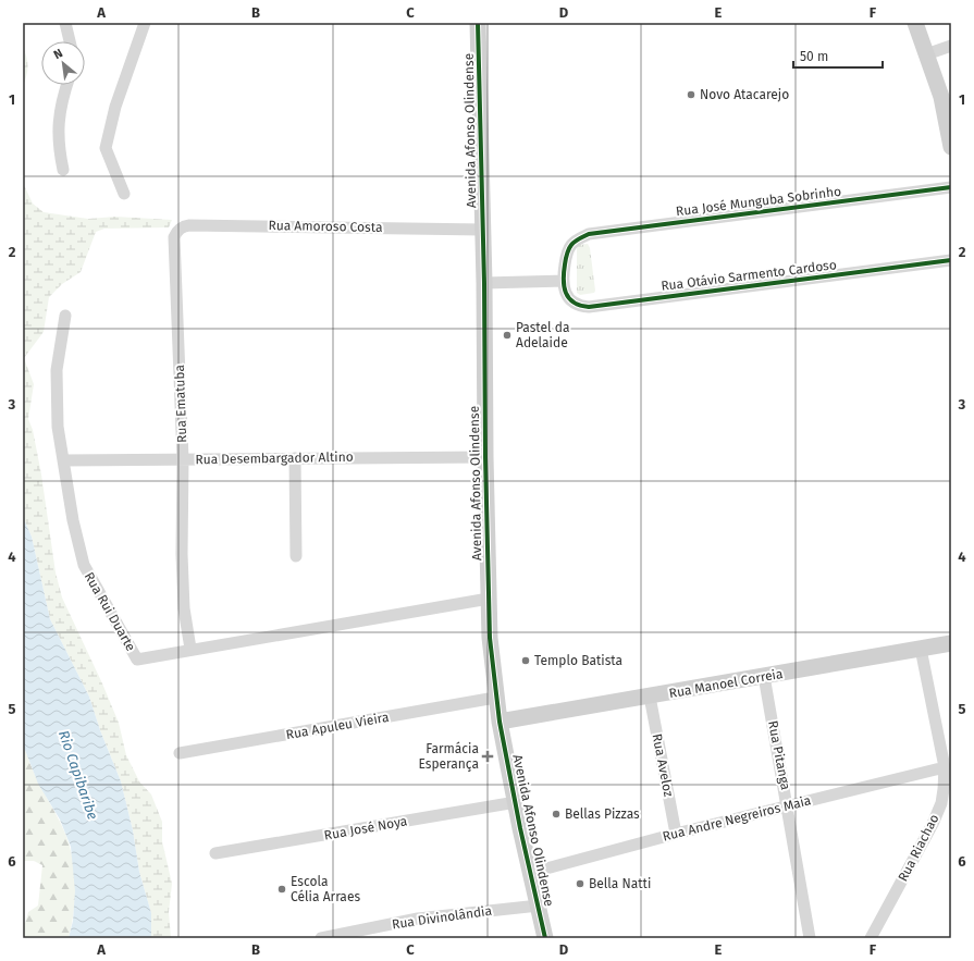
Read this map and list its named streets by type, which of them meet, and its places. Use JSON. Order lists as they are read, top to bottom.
{
  "streets": {
    "main road": ["Avenida Afonso Olindense", "Rua Manoel Correia"],
    "street": [
      "Rua José Munguba Sobrinho",
      "Rua Amoroso Costa",
      "Rua Otávio Sarmento Cardoso",
      "Rua Ematuba",
      "Rua Desembargador Altino",
      "Rua Rui Duarte",
      "Rua Apuleu Vieira",
      "Rua Pitanga",
      "Rua Aveloz",
      "Rua Andre Negreiros Maia",
      "Rua José Noya",
      "Rua Riachao",
      "Rua Divinolândia"
    ]
  },
  "crossings": [
    ["Avenida Afonso Olindense", "Rua Amoroso Costa"],
    ["Avenida Afonso Olindense", "Rua Desembargador Altino"],
    ["Avenida Afonso Olindense", "Rua Rui Duarte"],
    ["Avenida Afonso Olindense", "Rua Manoel Correia"],
    ["Avenida Afonso Olindense", "Rua Apuleu Vieira"],
    ["Avenida Afonso Olindense", "Rua Andre Negreiros Maia"],
    ["Avenida Afonso Olindense", "Rua José Noya"],
    ["Avenida Afonso Olindense", "Rua Divinolândia"],
    ["Rua José Munguba Sobrinho", "Rua Otávio Sarmento Cardoso"],
    ["Rua Amoroso Costa", "Rua Ematuba"],
    ["Rua Ematuba", "Rua Desembargador Altino"],
    ["Rua Ematuba", "Rua Rui Duarte"],
    ["Rua Desembargador Altino", "Rua Rui Duarte"],
    ["Rua Manoel Correia", "Rua Pitanga"],
    ["Rua Manoel Correia", "Rua Aveloz"],
    ["Rua Manoel Correia", "Rua Riachao"],
    ["Rua Pitanga", "Rua Andre Negreiros Maia"],
    ["Rua Aveloz", "Rua Andre Negreiros Maia"],
    ["Rua Andre Negreiros Maia", "Rua Riachao"]
  ],
  "water": ["Rio Capibaribe"],
  "places": {
    "other": [
      "Novo Atacarejo",
      "Pastel da Adelaide",
      "Templo Batista",
      "Bellas Pizzas",
      "Bella Natti",
      "Escola Célia Arraes"
    ],
    "health": ["Farmácia Esperança"]
  },
  "scale_bar": "50 m",
  "north": "top left",
  "grid": {
    "columns": [
      "A",
      "B",
      "C",
      "D",
      "E",
      "F"
    ],
    "rows": [
      "1",
      "2",
      "3",
      "4",
      "5",
      "6"
    ]
  }
}
